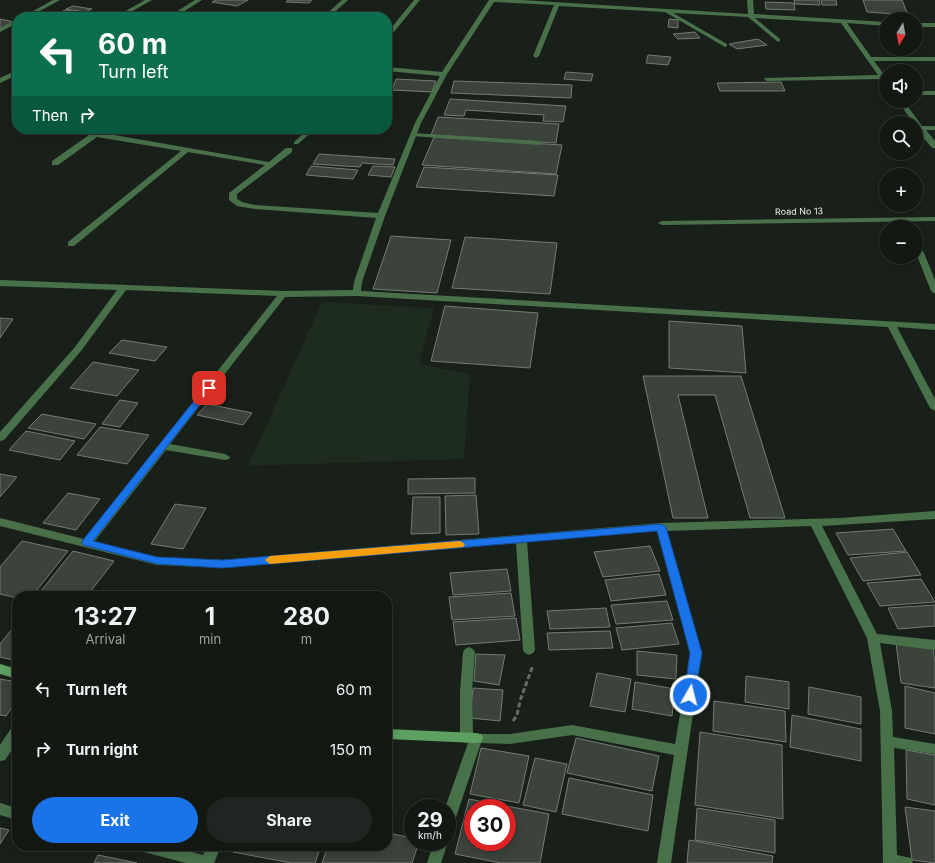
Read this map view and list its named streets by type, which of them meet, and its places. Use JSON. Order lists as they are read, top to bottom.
{
  "streets": {
    "street": ["Road No 13"]
  },
  "north": "bottom",
  "page": {
    "map_buttons": ["+", "−"],
    "turn": ["60 m", "Turn left"],
    "then": "Then",
    "eta": [
      "13:27",
      "Arrival",
      "1",
      "min",
      "280",
      "m"
    ],
    "list": [
      {
        "name": "Turn left",
        "value": "60 m"
      },
      {
        "name": "Turn right",
        "value": "150 m"
      }
    ],
    "buttons": ["Exit", "Share"],
    "speed": "29 km/h",
    "limit": "30"
  }
}
